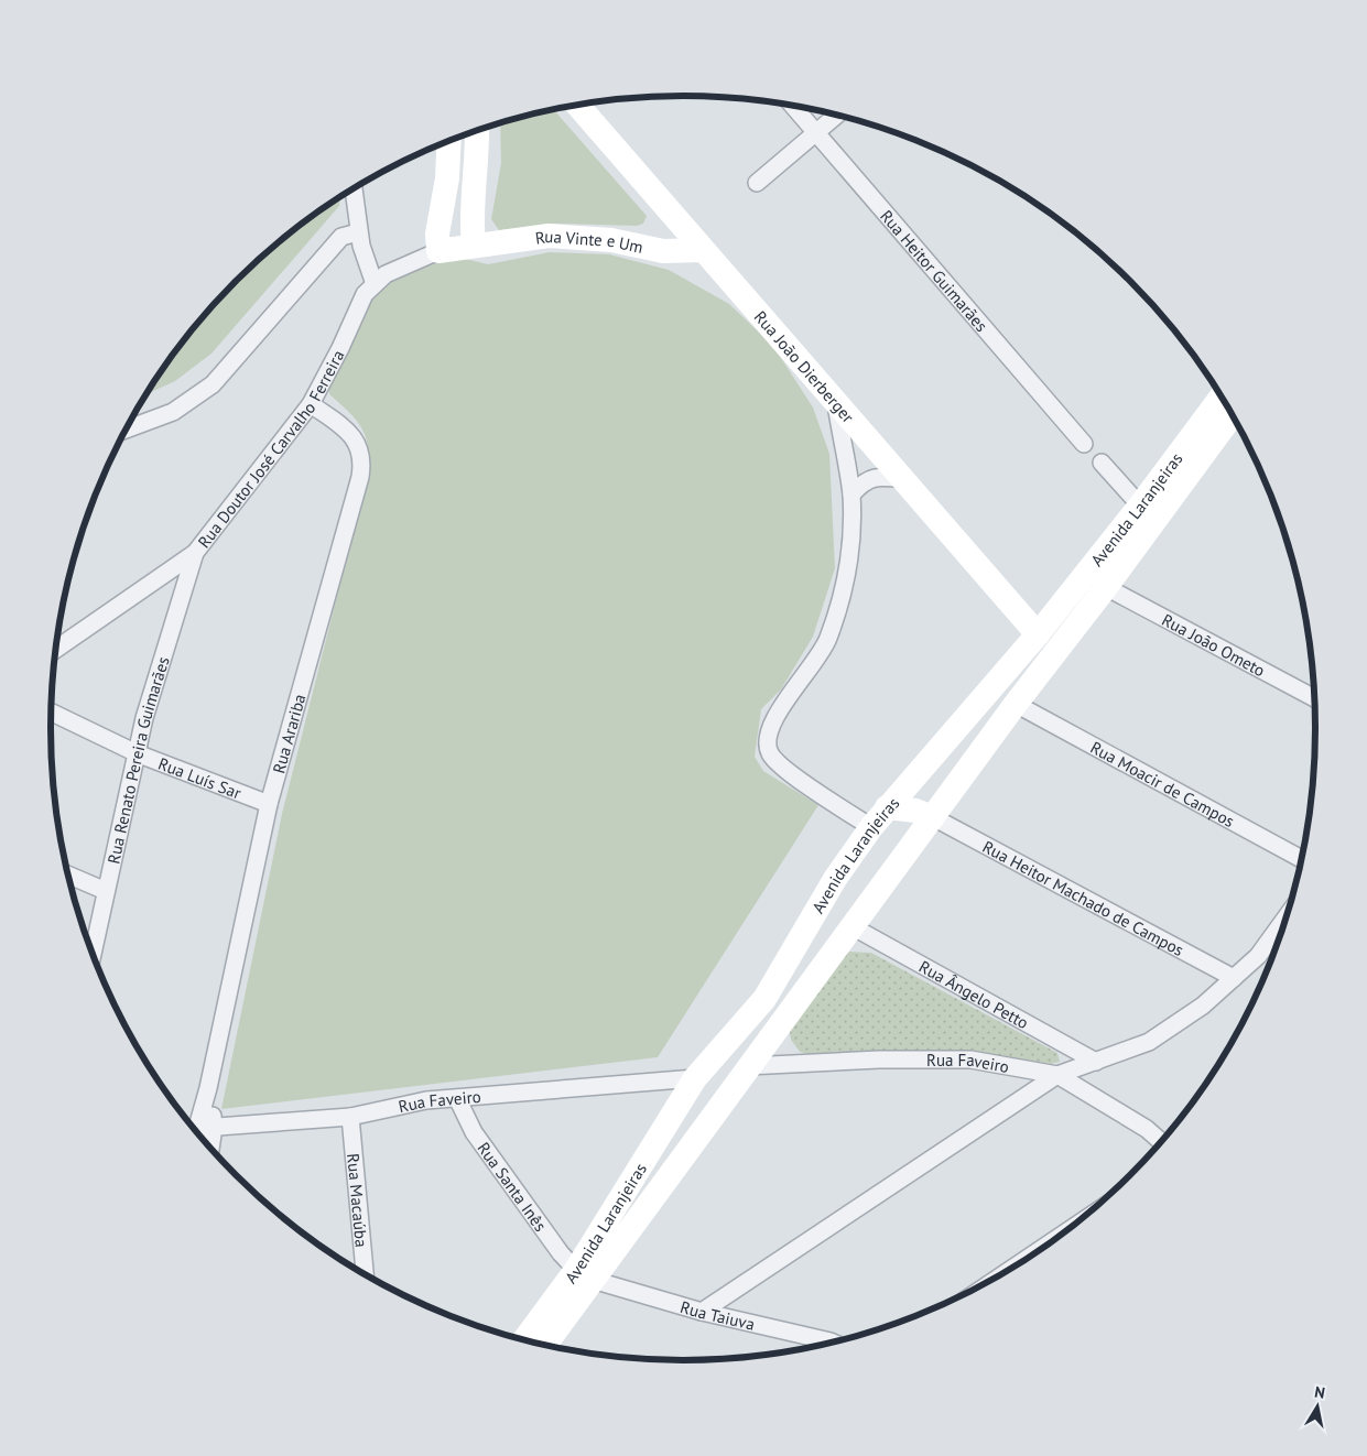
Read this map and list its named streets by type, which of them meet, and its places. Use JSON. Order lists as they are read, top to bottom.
{
  "streets": {
    "main road": [
      "Rua Vinte e Um",
      "Rua João Dierberger",
      "Rua Doutor José Carvalho Ferreira",
      "Avenida Laranjeiras"
    ],
    "street": [
      "Rua Heitor Guimarães",
      "Rua João Ometo",
      "Rua Arariba",
      "Rua Renato Pereira Guimarães",
      "Rua Luís Sar",
      "Rua Moacir de Campos",
      "Rua Heitor Machado de Campos",
      "Rua Ângelo Petto",
      "Rua Faveiro",
      "Rua Santa Inês",
      "Rua Macaúba",
      "Rua Taiuva"
    ]
  },
  "crossings": [
    ["Rua Vinte e Um", "Rua João Dierberger"],
    ["Rua Vinte e Um", "Rua Doutor José Carvalho Ferreira"],
    ["Rua João Dierberger", "Avenida Laranjeiras"],
    ["Rua Doutor José Carvalho Ferreira", "Rua Arariba"],
    ["Rua Doutor José Carvalho Ferreira", "Rua Renato Pereira Guimarães"],
    ["Avenida Laranjeiras", "Rua João Ometo"],
    ["Avenida Laranjeiras", "Rua Moacir de Campos"],
    ["Avenida Laranjeiras", "Rua Heitor Machado de Campos"],
    ["Avenida Laranjeiras", "Rua Ângelo Petto"],
    ["Avenida Laranjeiras", "Rua Faveiro"],
    ["Avenida Laranjeiras", "Rua Santa Inês"],
    ["Avenida Laranjeiras", "Rua Taiuva"],
    ["Rua Arariba", "Rua Luís Sar"],
    ["Rua Arariba", "Rua Faveiro"],
    ["Rua Renato Pereira Guimarães", "Rua Luís Sar"],
    ["Rua Faveiro", "Rua Santa Inês"],
    ["Rua Faveiro", "Rua Macaúba"],
    ["Rua Santa Inês", "Rua Taiuva"]
  ],
  "north": "top"
}
